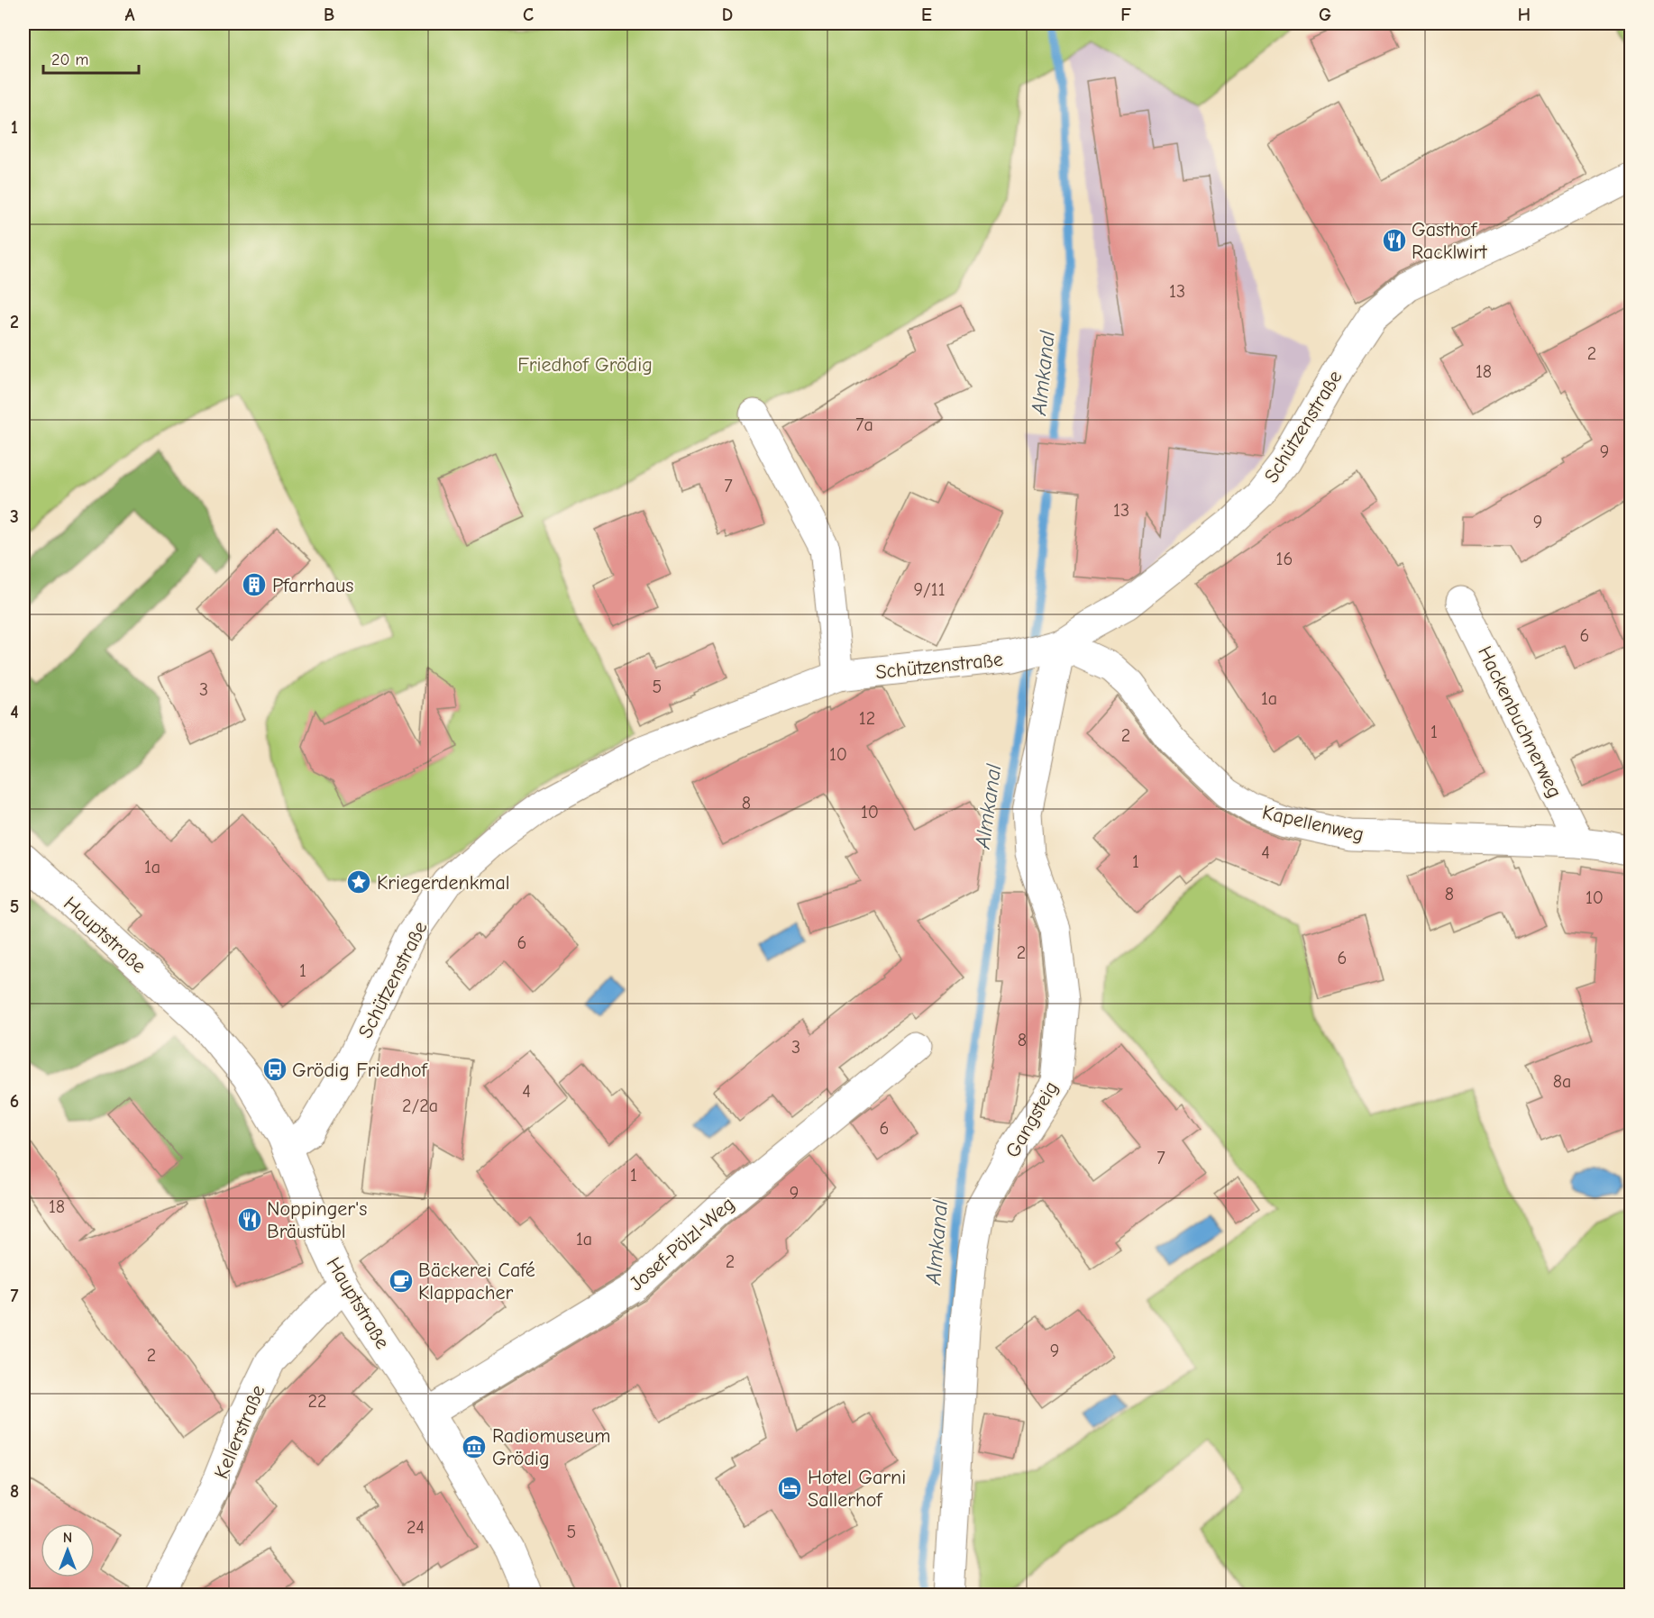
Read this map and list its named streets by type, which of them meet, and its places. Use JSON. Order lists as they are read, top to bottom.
{
  "streets": {
    "street": [
      "Schützenstraße",
      "Hackenbuchnerweg",
      "Kapellenweg",
      "Hauptstraße",
      "Gangsteig",
      "Josef-Pölzl-Weg",
      "Kellerstraße"
    ]
  },
  "crossings": [
    ["Schützenstraße", "Kapellenweg"],
    ["Schützenstraße", "Hauptstraße"],
    ["Schützenstraße", "Gangsteig"],
    ["Hackenbuchnerweg", "Kapellenweg"],
    ["Kapellenweg", "Gangsteig"],
    ["Hauptstraße", "Josef-Pölzl-Weg"],
    ["Hauptstraße", "Kellerstraße"]
  ],
  "water": ["Almkanal"],
  "parks": ["Friedhof Grödig"],
  "places": {
    "restaurant": ["Gasthof Racklwirt", "Noppinger's Bräustübl"],
    "building": ["Pfarrhaus"],
    "place": ["Kriegerdenkmal"],
    "bus stop": ["Grödig Friedhof"],
    "cafe": ["Bäckerei Café Klappacher"],
    "museum": ["Radiomuseum Grödig"],
    "hotel": ["Hotel Garni Sallerhof"]
  },
  "house_numbers": [
    "13",
    "2",
    "18",
    "7a",
    "9",
    "7",
    "13",
    "9",
    "16",
    "9/11",
    "6",
    "5",
    "3",
    "1a",
    "12",
    "1",
    "2",
    "10",
    "8",
    "10",
    "4",
    "1",
    "1a",
    "8",
    "10",
    "6",
    "2",
    "6",
    "1",
    "8",
    "3",
    "8a",
    "4",
    "2/2a",
    "6",
    "7",
    "1",
    "9",
    "18",
    "1a",
    "2",
    "9",
    "2",
    "22",
    "24",
    "5"
  ],
  "scale_bar": "20 m",
  "north": "top",
  "grid": {
    "columns": [
      "A",
      "B",
      "C",
      "D",
      "E",
      "F",
      "G",
      "H"
    ],
    "rows": [
      "1",
      "2",
      "3",
      "4",
      "5",
      "6",
      "7",
      "8"
    ]
  }
}
